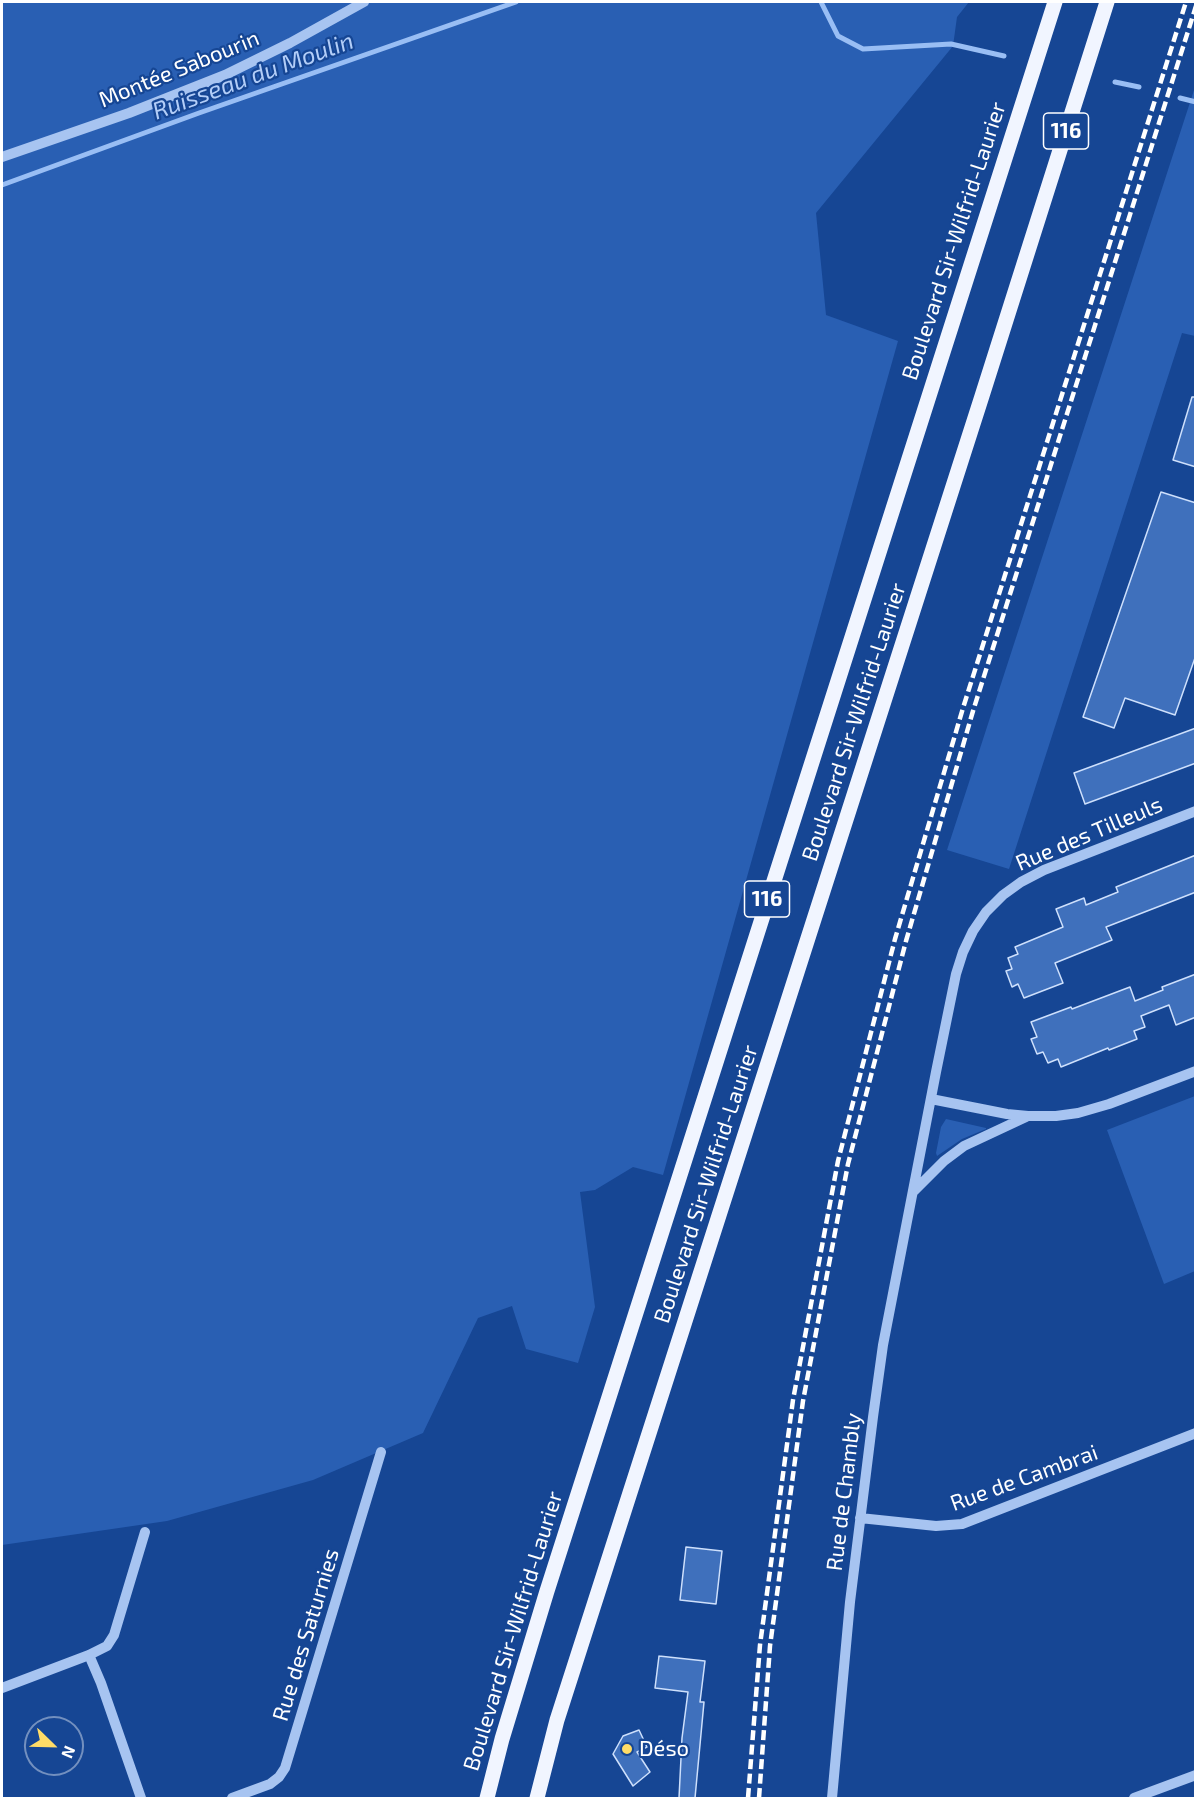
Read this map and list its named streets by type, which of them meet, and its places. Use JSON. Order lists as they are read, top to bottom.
{
  "streets": {
    "main road": ["116", "Boulevard Sir-Wilfrid-Laurier"],
    "street": [
      "Montée Sabourin",
      "Rue des Tilleuls",
      "Rue de Cambrai",
      "Rue de Chambly",
      "Rue des Saturnies"
    ]
  },
  "crossings": [
    ["Rue des Tilleuls", "Rue de Chambly"],
    ["Rue de Cambrai", "Rue de Chambly"]
  ],
  "water": ["Ruisseau du Moulin"],
  "places": ["Déso"],
  "north": "bottom right"
}
